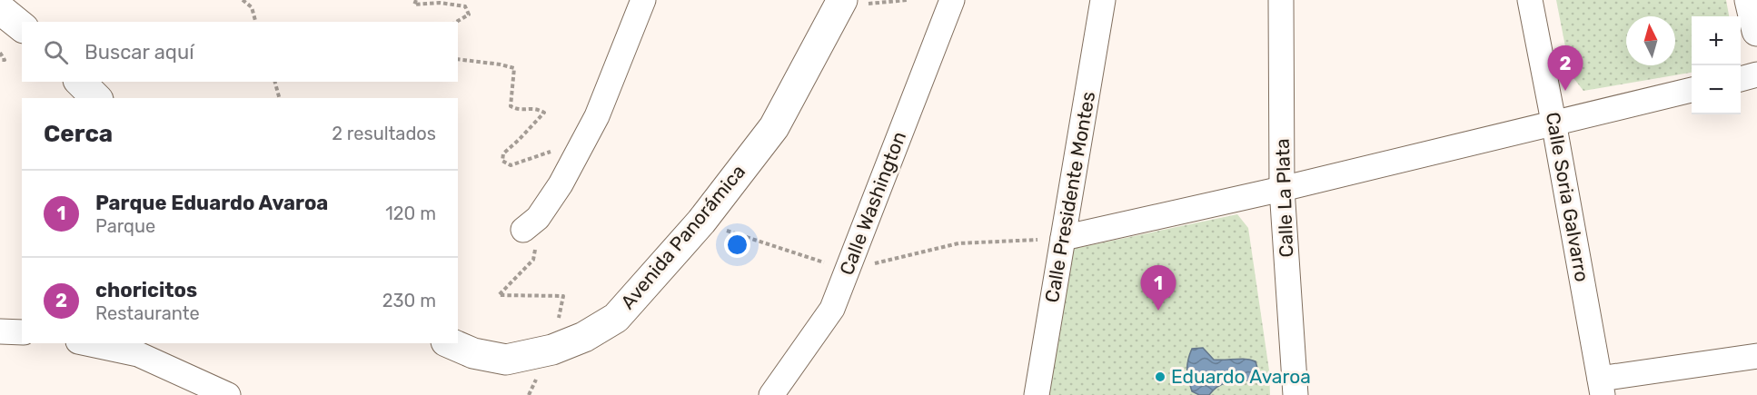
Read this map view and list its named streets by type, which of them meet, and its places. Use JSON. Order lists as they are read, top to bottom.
{
  "streets": {
    "main road": ["Avenida Panorámica"],
    "street": [
      "Calle Presidente Montes",
      "Calle Soria Galvarro",
      "Calle La Plata",
      "Calle Washington"
    ]
  },
  "places": ["Eduardo Avaroa"],
  "north": "top",
  "page": {
    "map_buttons": ["+", "−"],
    "search": "Buscar aquí",
    "pins": ["2", "1"],
    "heading": ["Cerca", "2 resultados"],
    "list": [
      {
        "mark": "1",
        "name": "Parque Eduardo Avaroa",
        "note": "Parque",
        "value": "120 m"
      },
      {
        "mark": "2",
        "name": "choricitos",
        "note": "Restaurante",
        "value": "230 m"
      }
    ]
  }
}
